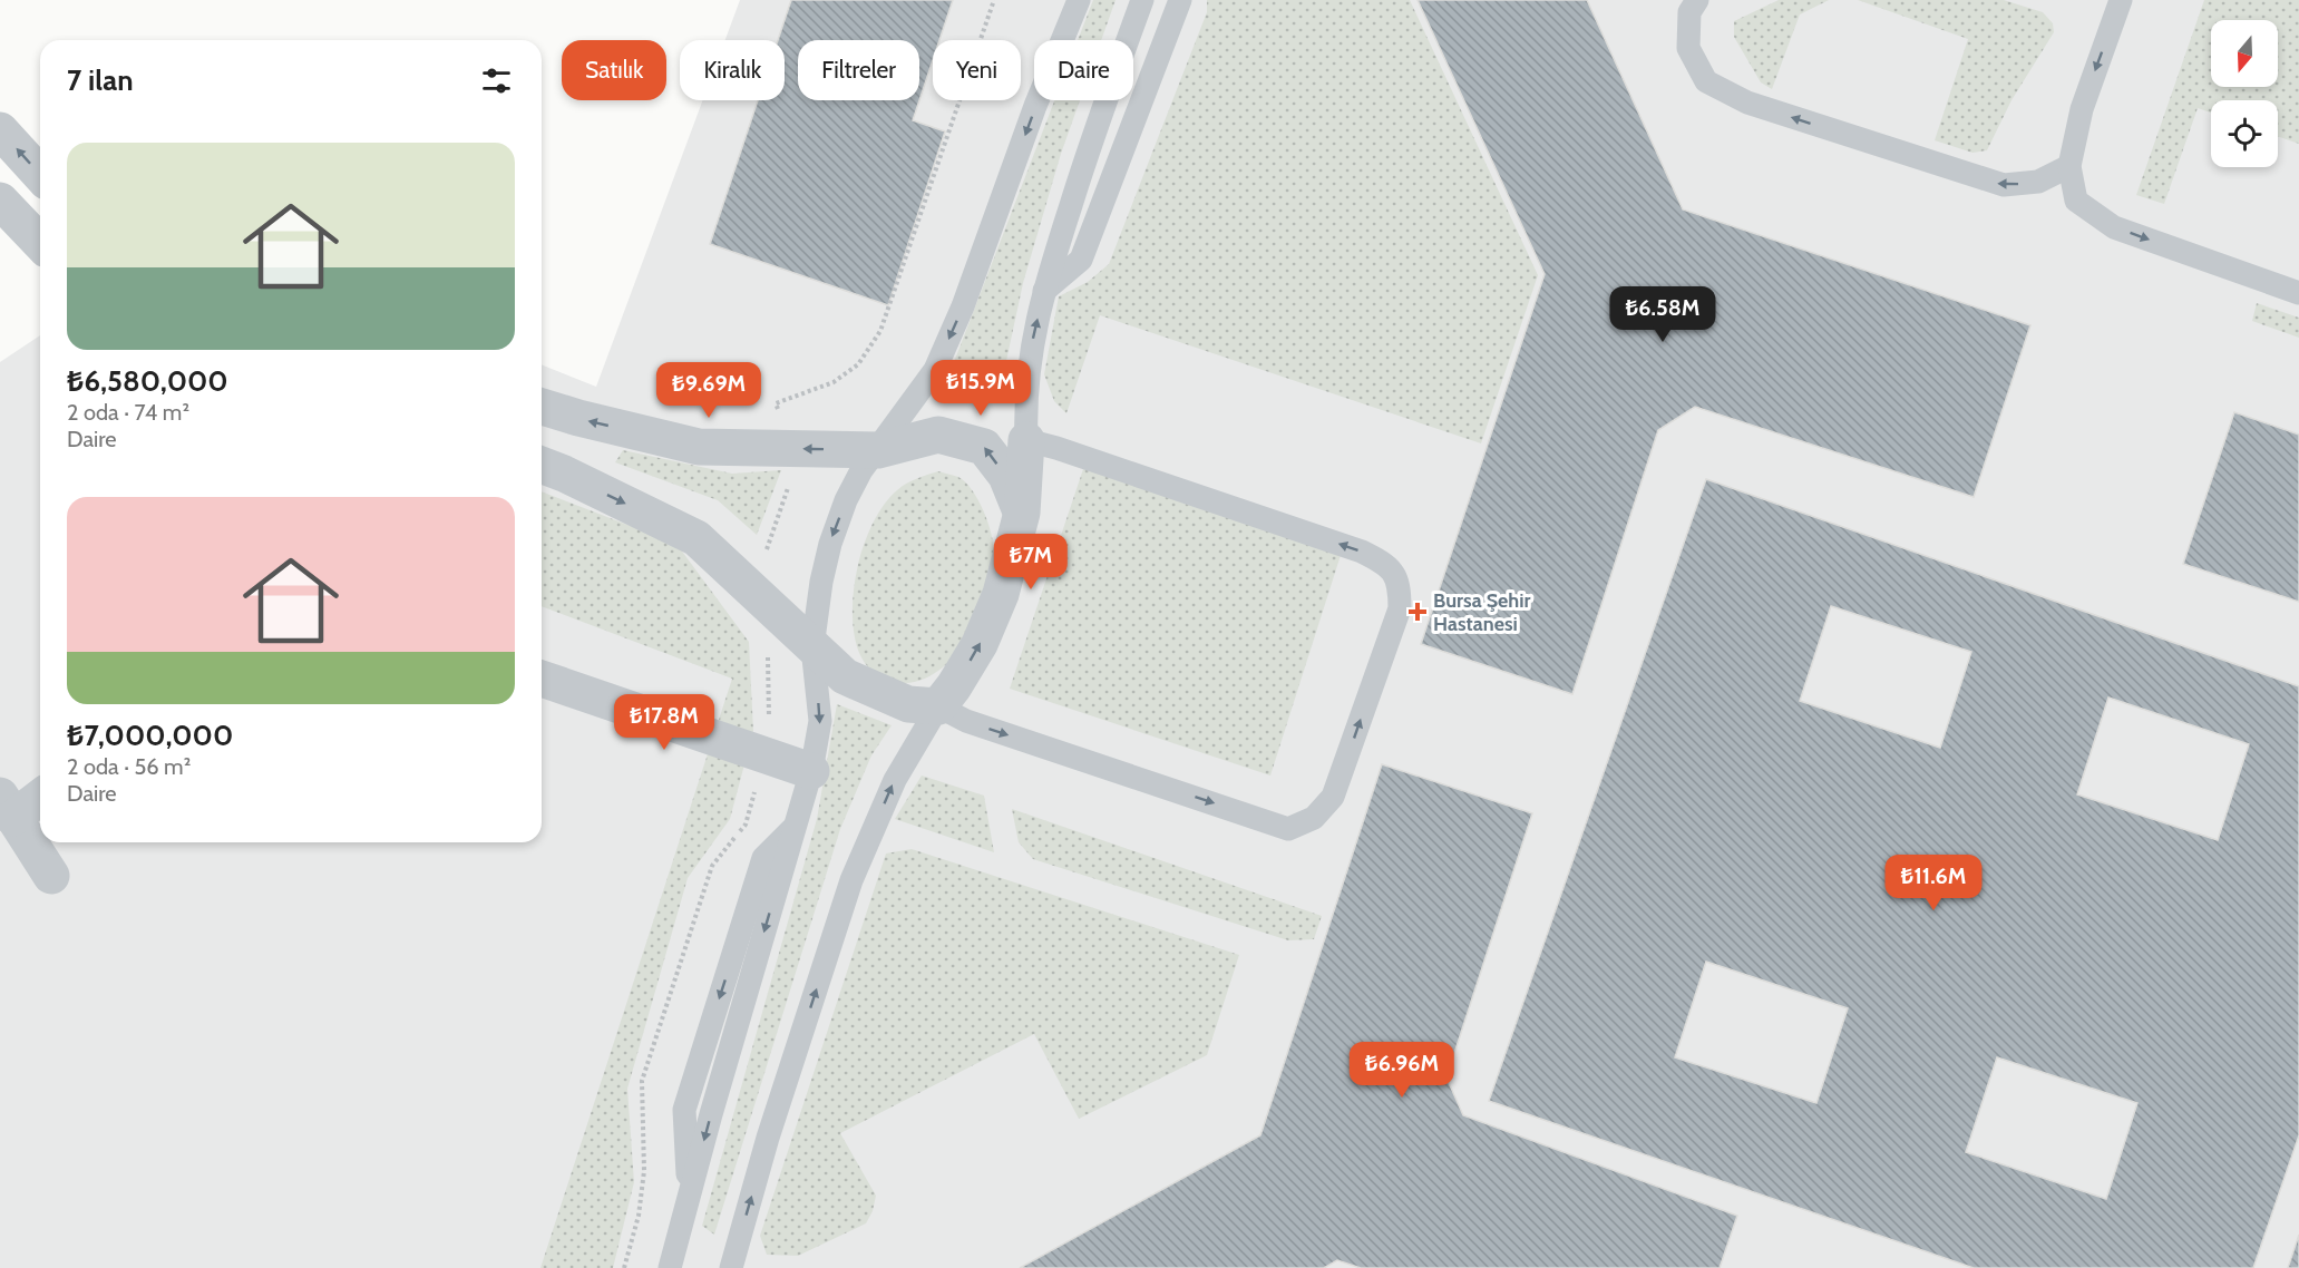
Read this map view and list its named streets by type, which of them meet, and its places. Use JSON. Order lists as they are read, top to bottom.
{
  "places": {
    "health": ["Bursa Şehir Hastanesi"]
  },
  "north": "bottom",
  "page": {
    "chip": [
      "Satılık",
      "Kiralık",
      "Filtreler",
      "Yeni",
      "Daire"
    ],
    "heading": "7 ilan",
    "list": [
      {
        "name": "₺6,580,000",
        "note": "2 oda · 74 m² · Daire"
      },
      {
        "name": "₺7,000,000",
        "note": "2 oda · 56 m² · Daire"
      }
    ],
    "price": [
      "₺6.58M",
      "₺15.9M",
      "₺9.69M",
      "₺7M",
      "₺17.8M",
      "₺11.6M",
      "₺6.96M"
    ]
  }
}
